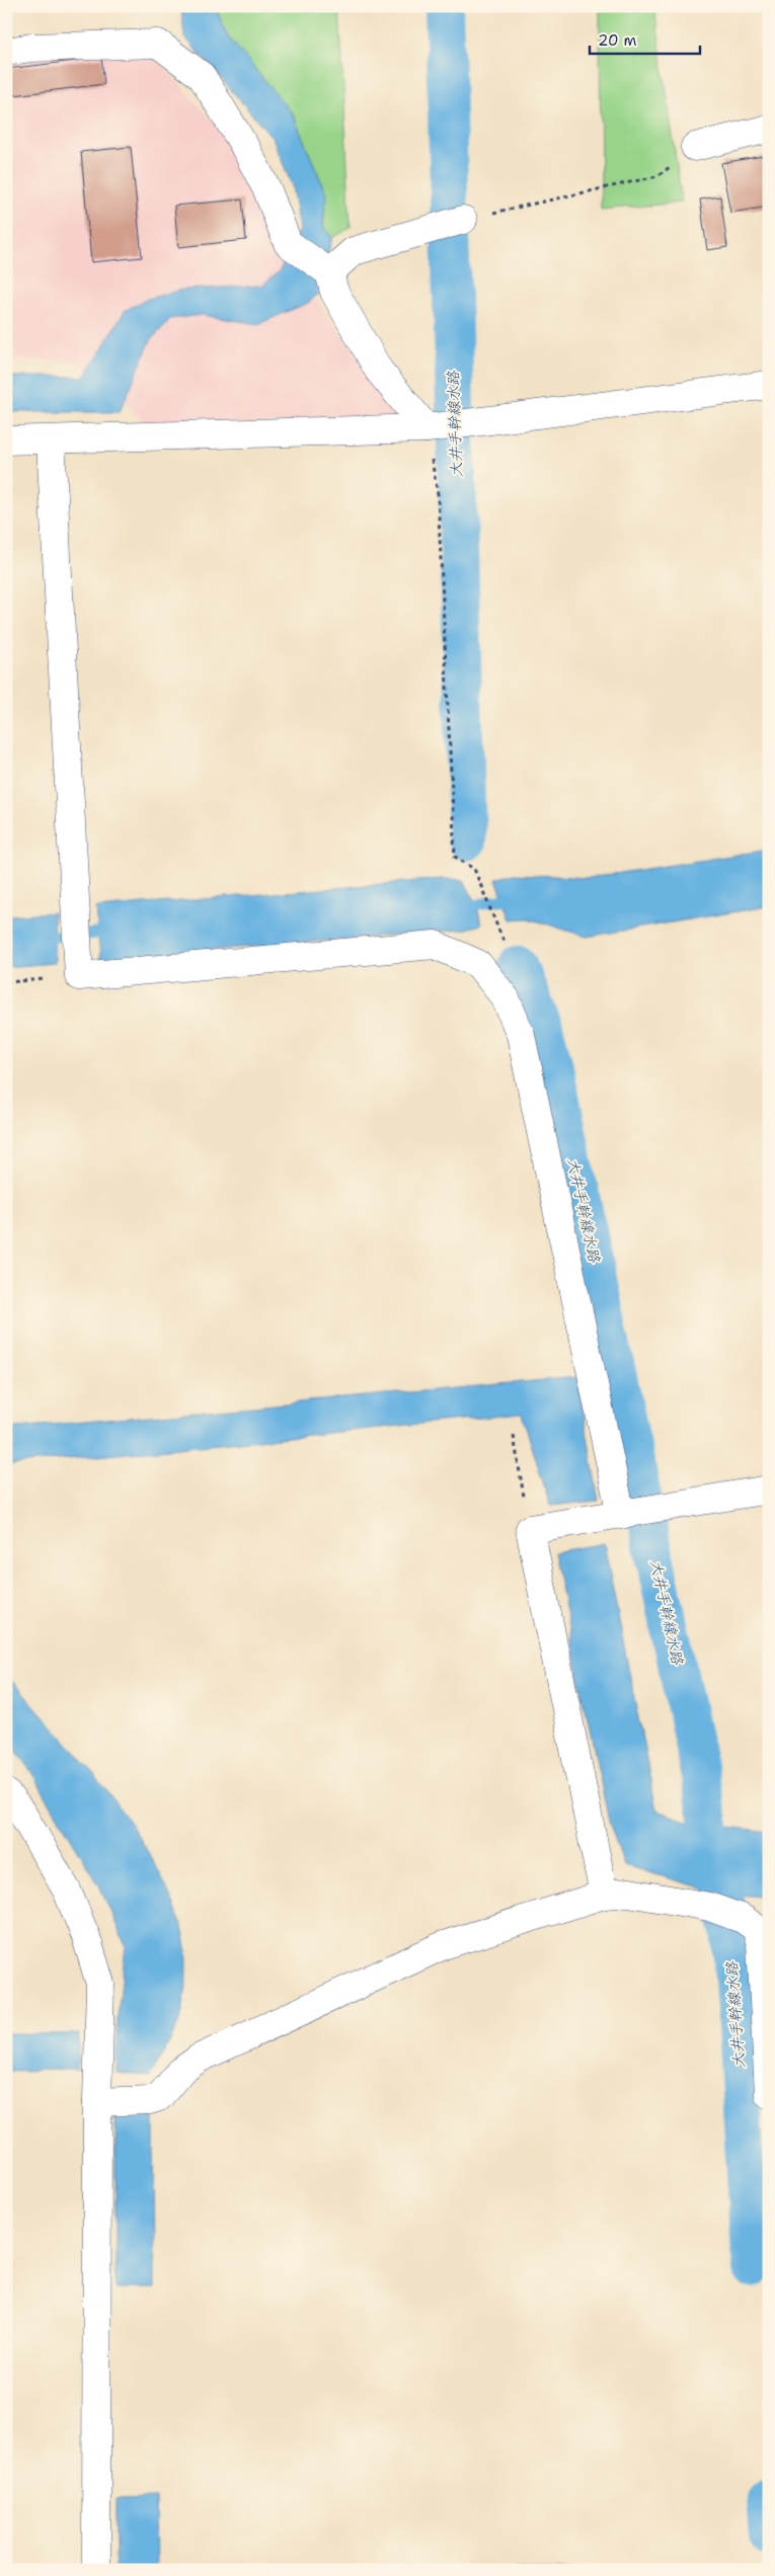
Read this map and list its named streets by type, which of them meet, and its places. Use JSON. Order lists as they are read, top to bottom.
{
  "water": ["大井手幹線水路"],
  "scale_bar": "20 m"
}
